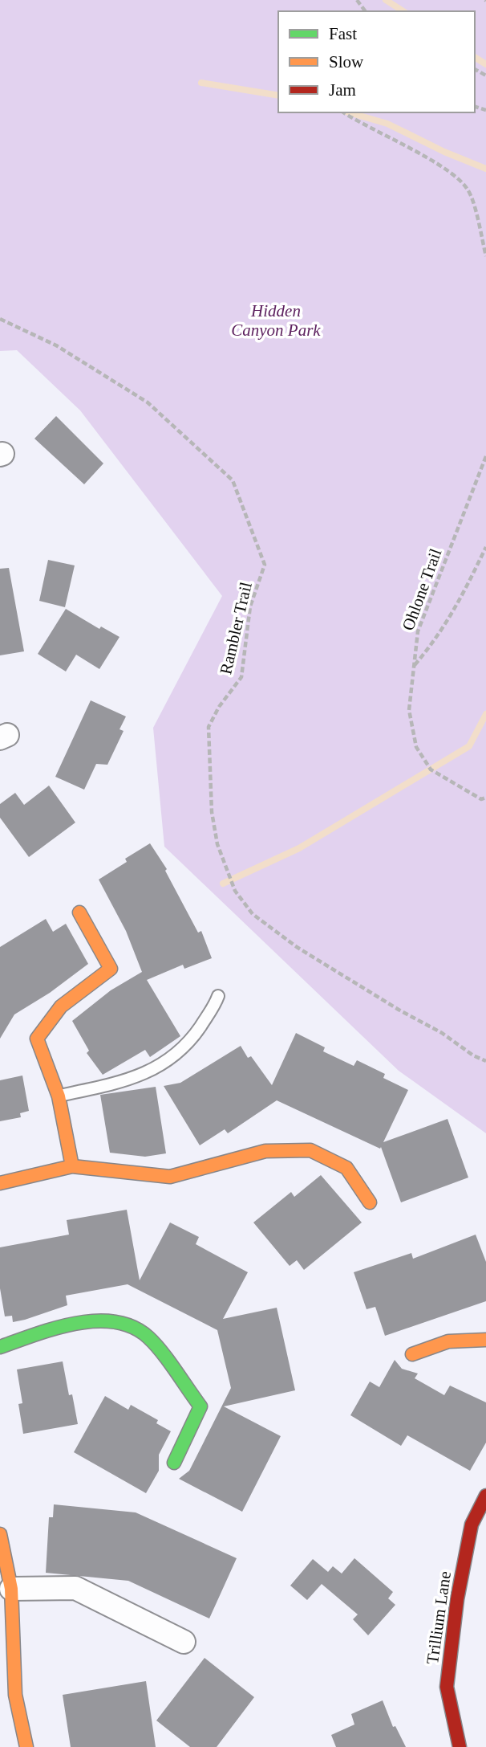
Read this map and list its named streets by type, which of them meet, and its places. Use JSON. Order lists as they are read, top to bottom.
{
  "streets": {
    "street": ["Trillium Lane"],
    "path": ["Ohlone Trail", "Rambler Trail"]
  },
  "parks": ["Hidden Canyon Park"],
  "legend": ["Fast", "Slow", "Jam"]
}
